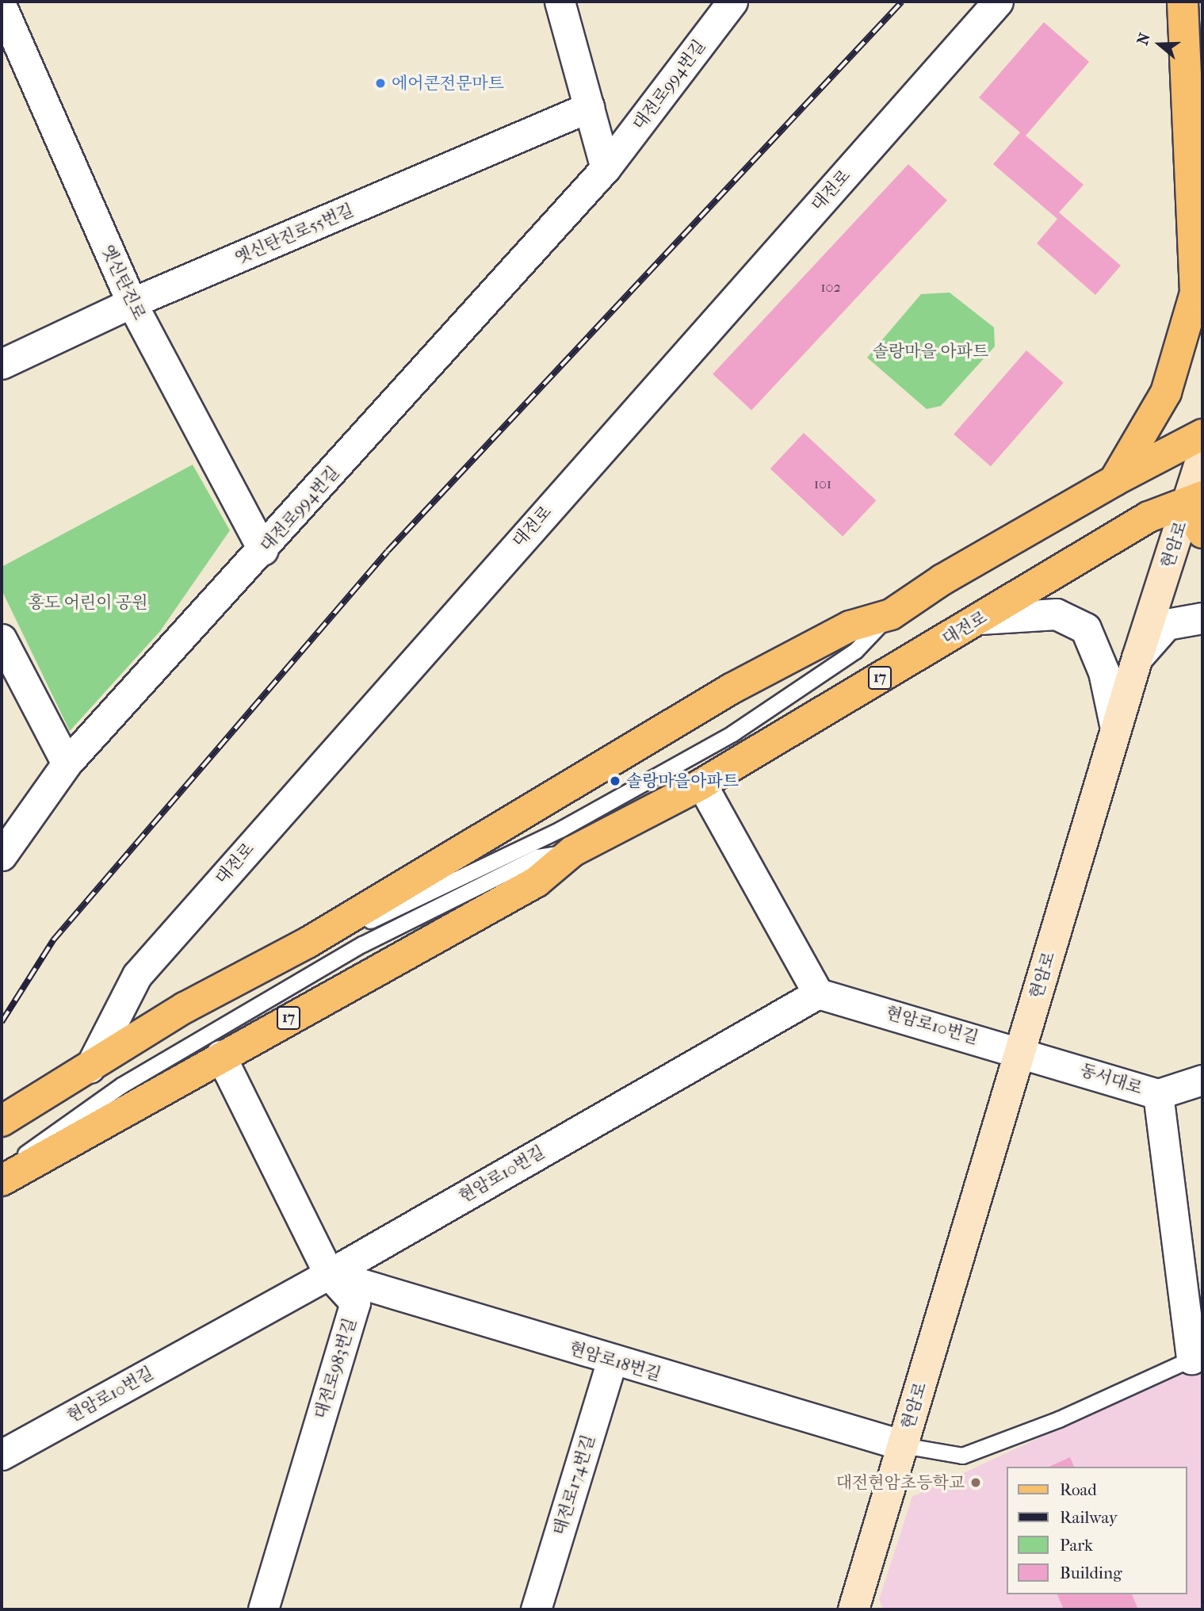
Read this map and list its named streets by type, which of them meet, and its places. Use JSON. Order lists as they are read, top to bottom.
{
  "streets": {
    "main road": ["대전로", "현암로", "17"],
    "street": [
      "대전로994번길",
      "옛신탄진로55번길",
      "옛신탄진로",
      "현암로10번길",
      "동서대로",
      "현암로18번길",
      "대전로983번길",
      "태전로174번길"
    ]
  },
  "crossings": [
    ["대전로994번길", "옛신탄진로"],
    ["대전로", "현암로"],
    ["대전로", "대전로983번길"],
    ["옛신탄진로55번길", "옛신탄진로"],
    ["현암로", "현암로10번길"],
    ["현암로", "동서대로"],
    ["현암로", "현암로18번길"],
    ["현암로10번길", "동서대로"],
    ["현암로10번길", "현암로18번길"],
    ["현암로10번길", "대전로983번길"],
    ["현암로18번길", "대전로983번길"],
    ["현암로18번길", "태전로174번길"]
  ],
  "parks": ["솔랑마을 아파트", "홍도 어린이 공원"],
  "places": ["에어콘전문마트", "솔랑마을아파트", "대전현암초등학교"],
  "house_numbers": ["102", "101"],
  "legend": [
    "Road",
    "Railway",
    "Park",
    "Building"
  ],
  "north": "left"
}
